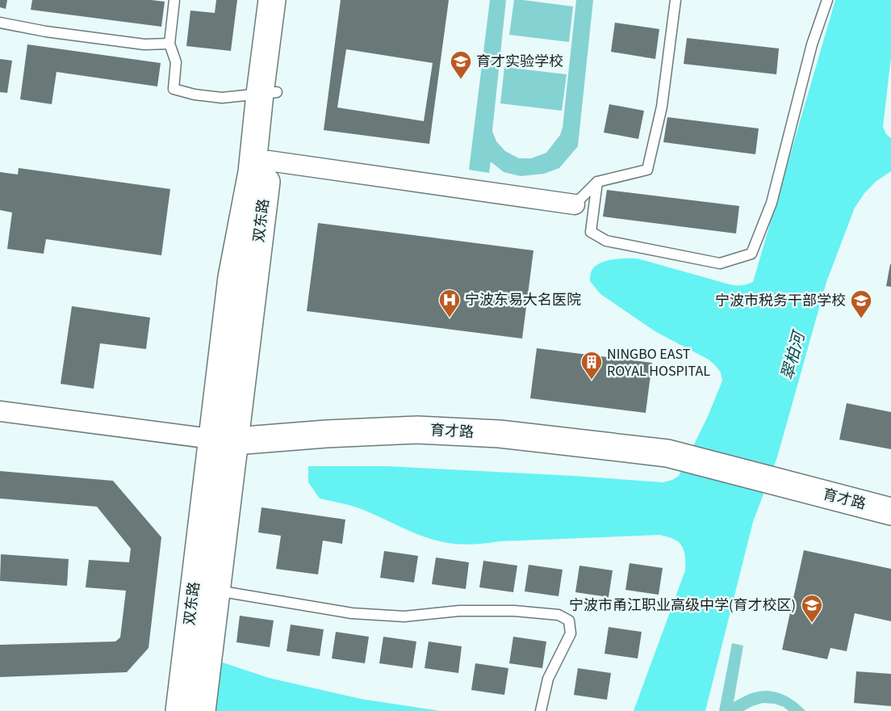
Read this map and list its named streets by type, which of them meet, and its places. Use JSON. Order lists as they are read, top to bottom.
{
  "streets": {
    "main road": ["双东路", "育才路"]
  },
  "crossings": [
    ["双东路", "育才路"]
  ],
  "water": ["翠柏河"],
  "places": {
    "school or university": ["育才实验学校", "宁波市税务干部学校", "宁波市甬江职业高级中学(育才校区)"],
    "hospital": ["宁波东易大名医院"],
    "building": ["NINGBO EAST ROYAL HOSPITAL"]
  }
}
